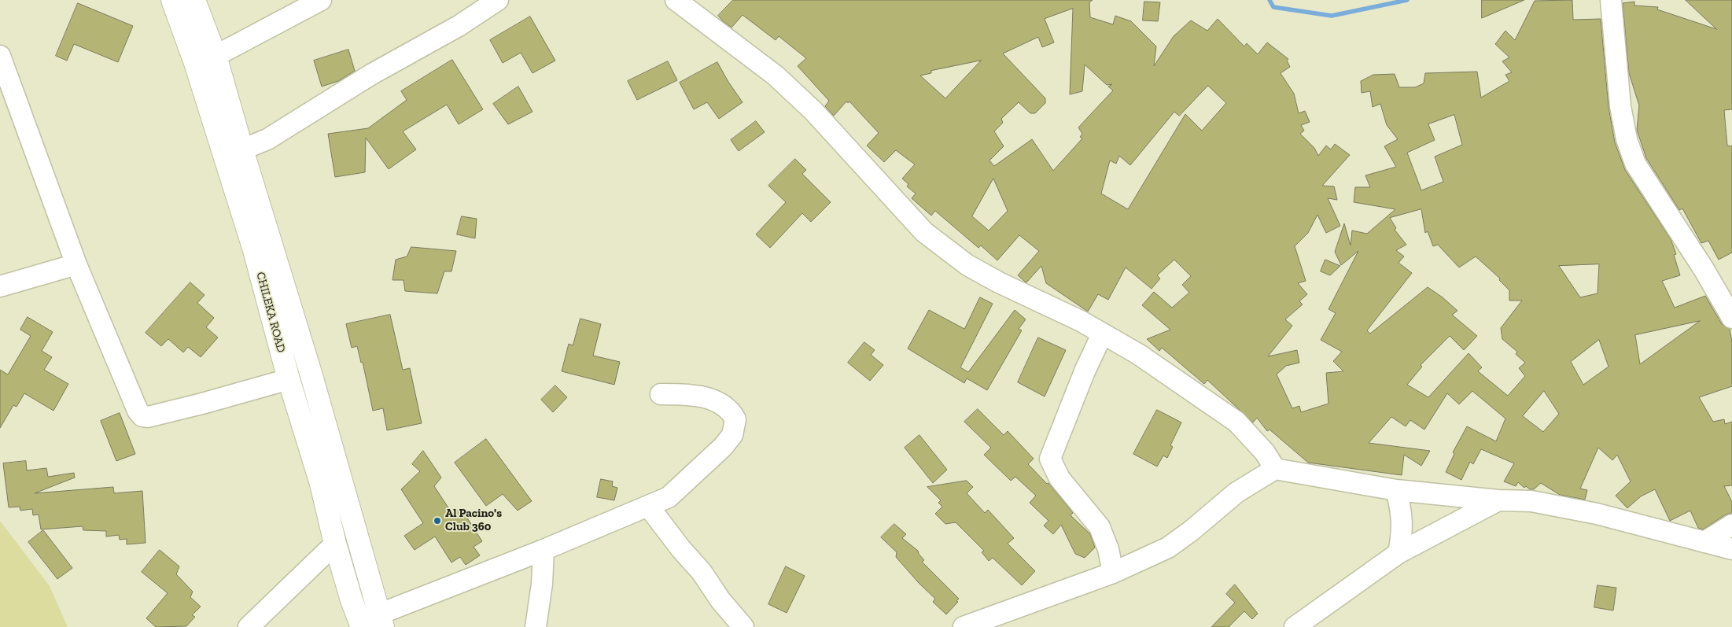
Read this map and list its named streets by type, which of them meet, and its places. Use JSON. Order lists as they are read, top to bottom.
{
  "streets": {
    "highway": ["CHILEKA ROAD"]
  },
  "places": ["Al Pacino's Club 360"]
}
